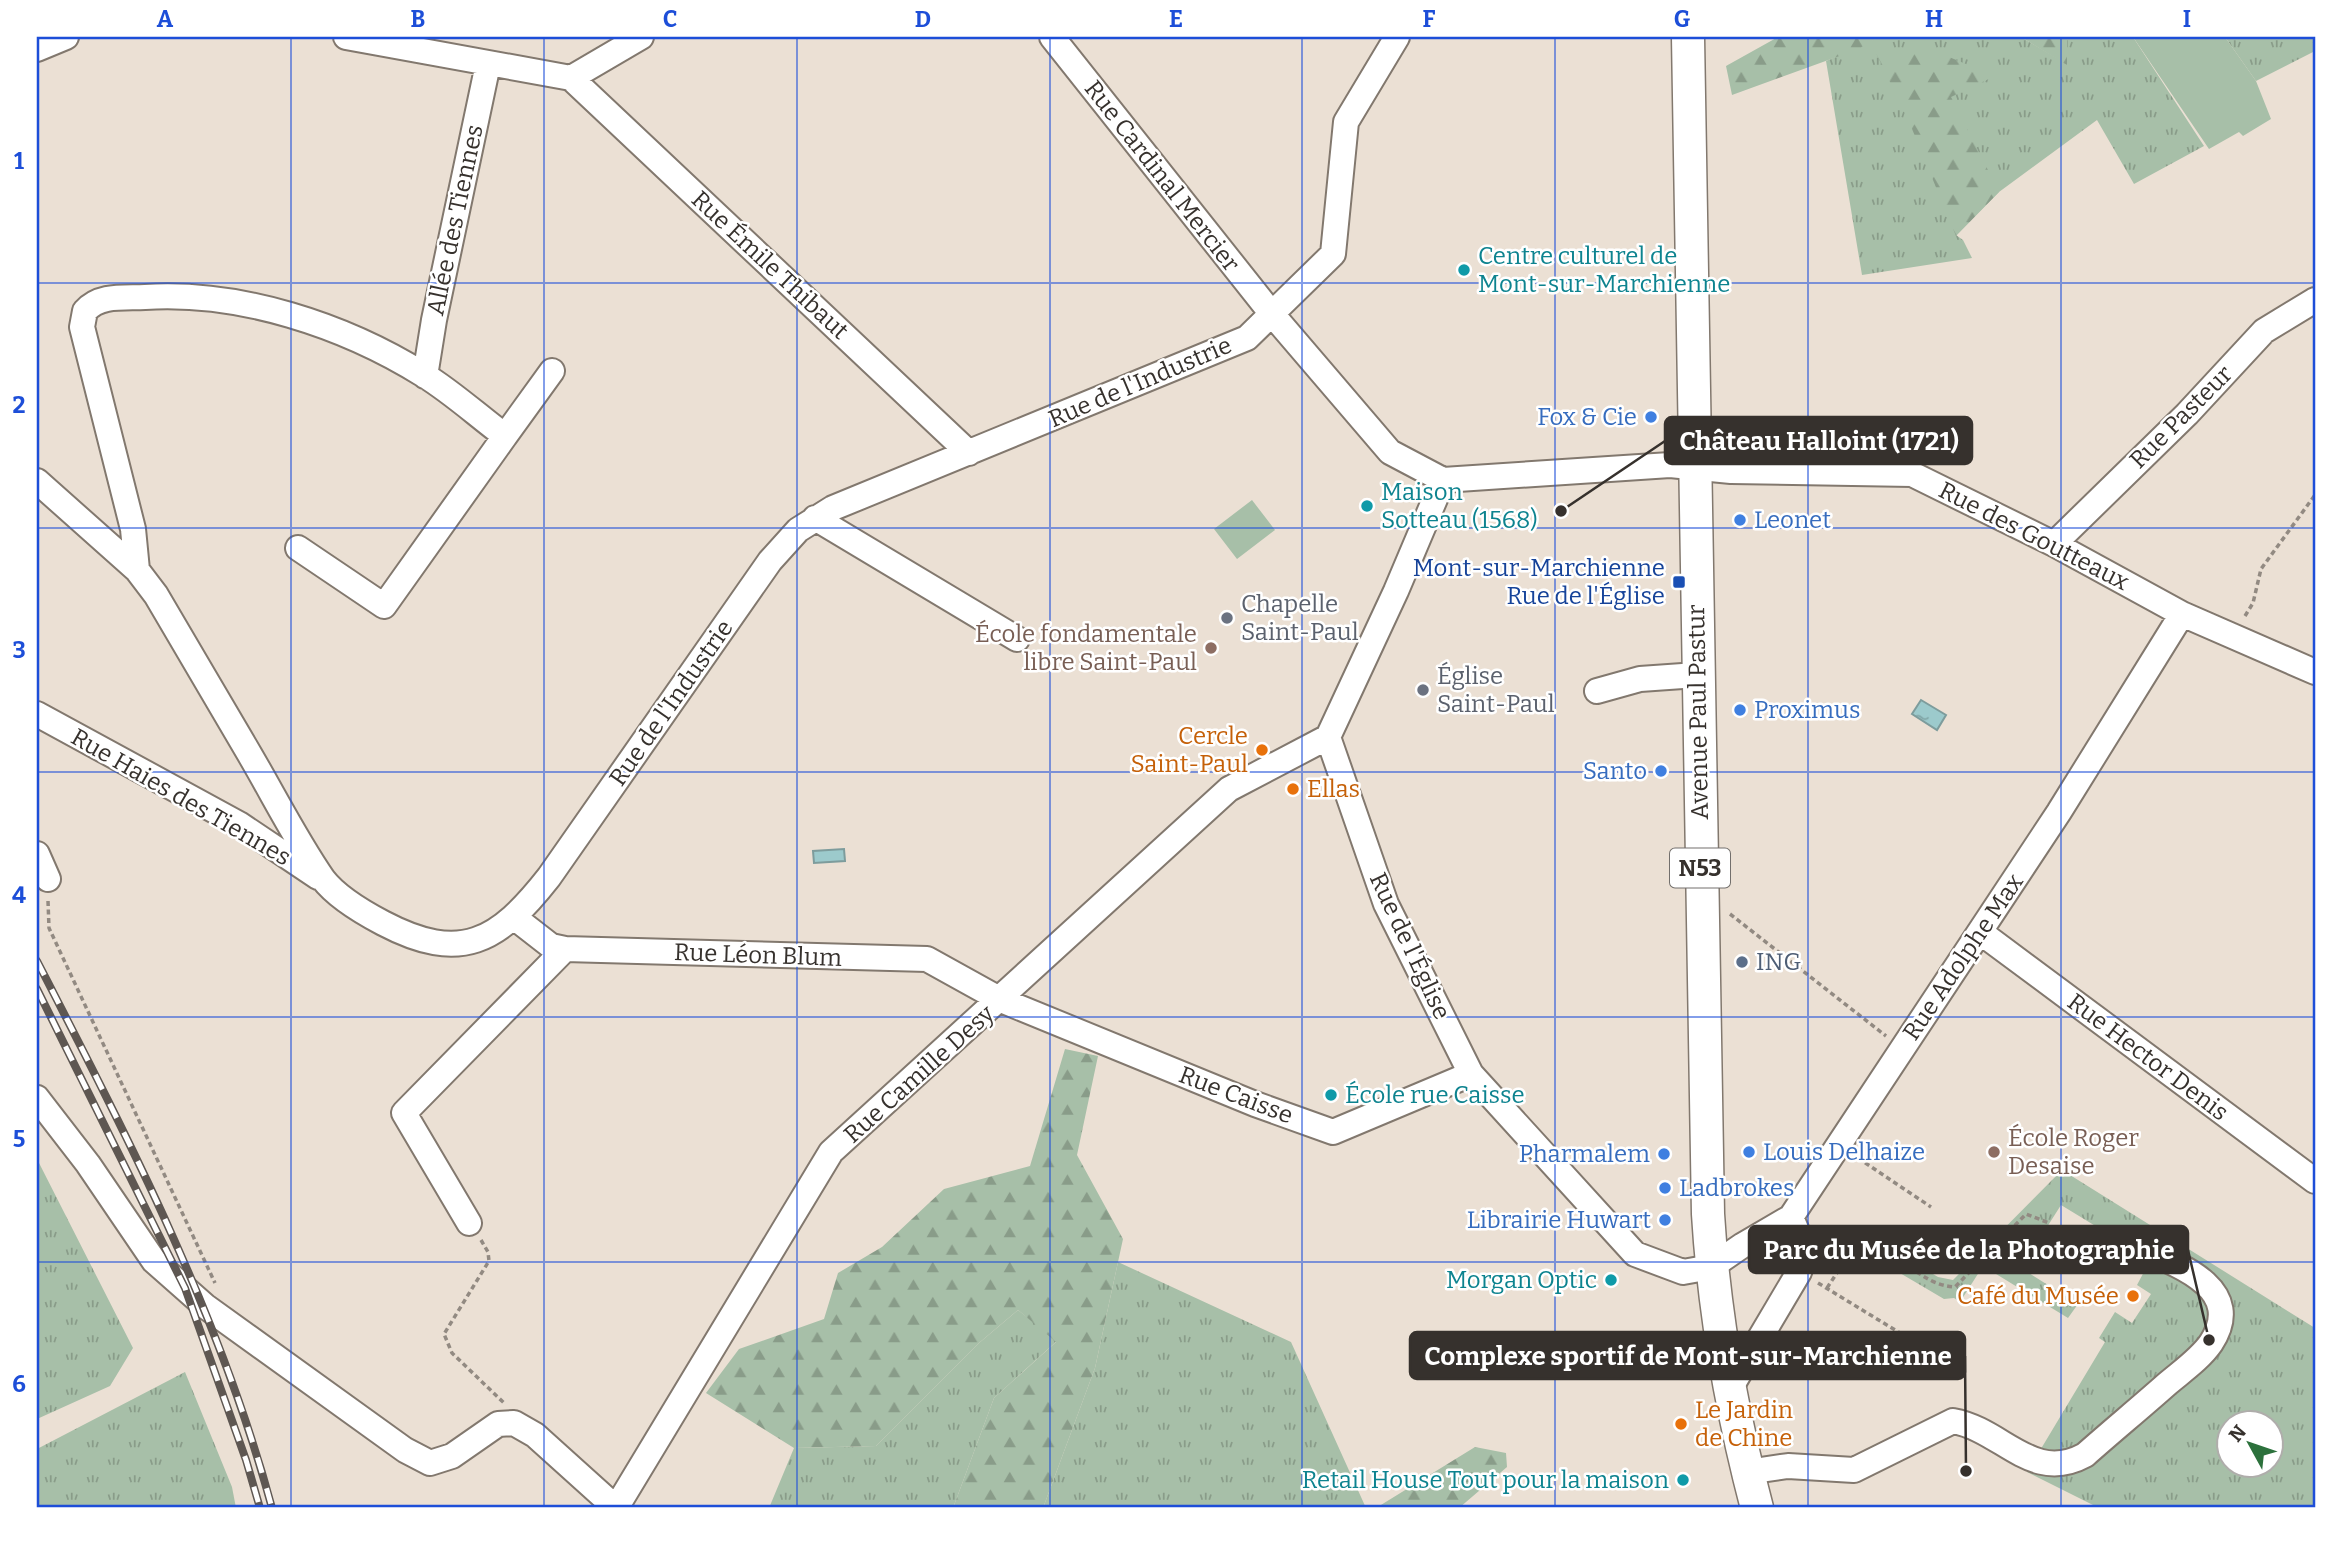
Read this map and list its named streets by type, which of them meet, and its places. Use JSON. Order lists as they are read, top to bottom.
{
  "streets": {
    "main road": ["Avenue Paul Pastur", "N53"],
    "street": [
      "Rue Cardinal Mercier",
      "Allée des Tiennes",
      "Rue Émile Thibaut",
      "Rue de l'Industrie",
      "Rue Pasteur",
      "Rue des Goutteaux",
      "Rue Haies des Tiennes",
      "Rue de l'Église",
      "Rue Léon Blum",
      "Rue Adolphe Max",
      "Rue Hector Denis",
      "Rue Camille Desy",
      "Rue Caisse"
    ]
  },
  "crossings": [
    ["Rue Cardinal Mercier", "Rue de l'Industrie"],
    ["Rue Émile Thibaut", "Rue de l'Industrie"],
    ["Rue de l'Industrie", "Rue Haies des Tiennes"],
    ["Rue de l'Industrie", "Rue Léon Blum"],
    ["Rue Pasteur", "Rue des Goutteaux"],
    ["Rue des Goutteaux", "Avenue Paul Pastur"],
    ["Rue des Goutteaux", "Rue Adolphe Max"],
    ["Avenue Paul Pastur", "Rue de l'Église"],
    ["Avenue Paul Pastur", "Rue Adolphe Max"],
    ["Rue de l'Église", "Rue Adolphe Max"],
    ["Rue de l'Église", "Rue Camille Desy"],
    ["Rue de l'Église", "Rue Caisse"],
    ["Rue Léon Blum", "Rue Camille Desy"],
    ["Rue Léon Blum", "Rue Caisse"],
    ["Rue Adolphe Max", "Rue Hector Denis"],
    ["Rue Camille Desy", "Rue Caisse"]
  ],
  "places": {
    "other": [
      "Centre culturel de Mont-sur-Marchienne",
      "Fox & Cie",
      "Maison Sotteau (1568)",
      "Château Halloint (1721)",
      "Leonet",
      "Chapelle Saint-Paul",
      "École fondamentale libre Saint-Paul",
      "Église Saint-Paul",
      "Proximus",
      "Cercle Saint-Paul",
      "Santo",
      "Ellas",
      "ING",
      "École rue Caisse",
      "Louis Delhaize",
      "École Roger Desaise",
      "Pharmalem",
      "Ladbrokes",
      "Librairie Huwart",
      "Morgan Optic",
      "Café du Musée",
      "Parc du Musée de la Photographie",
      "Le Jardin de Chine",
      "Complexe sportif de Mont-sur-Marchienne",
      "Retail House Tout pour la maison"
    ],
    "transit": ["Mont-sur-Marchienne Rue de l'Église"]
  },
  "north": "top left",
  "grid": {
    "columns": [
      "A",
      "B",
      "C",
      "D",
      "E",
      "F",
      "G",
      "H",
      "I"
    ],
    "rows": [
      "1",
      "2",
      "3",
      "4",
      "5",
      "6"
    ]
  }
}
